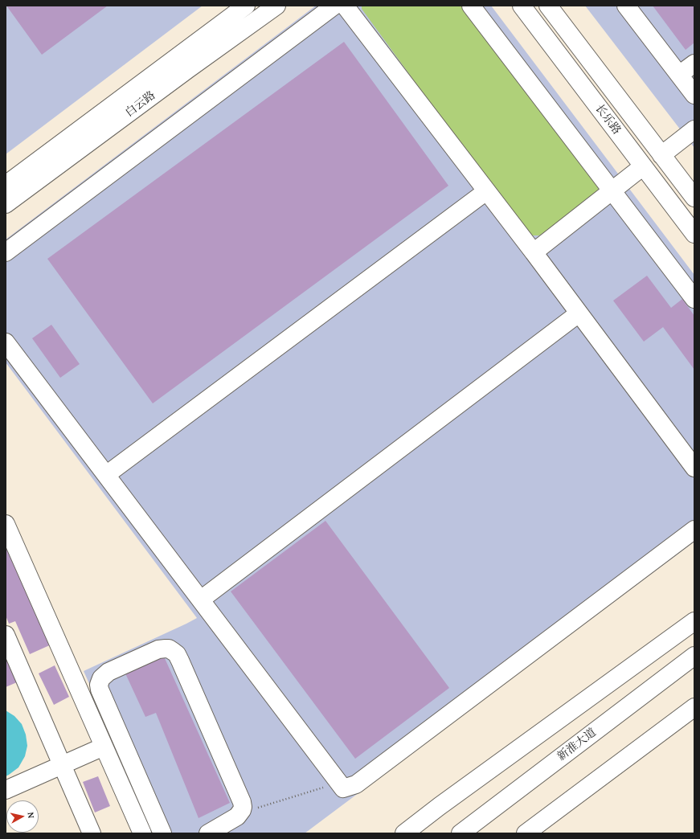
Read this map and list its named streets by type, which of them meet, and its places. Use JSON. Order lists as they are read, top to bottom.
{
  "streets": {
    "street": ["白云路", "长乐路", "新淮大道"]
  },
  "north": "right"
}
